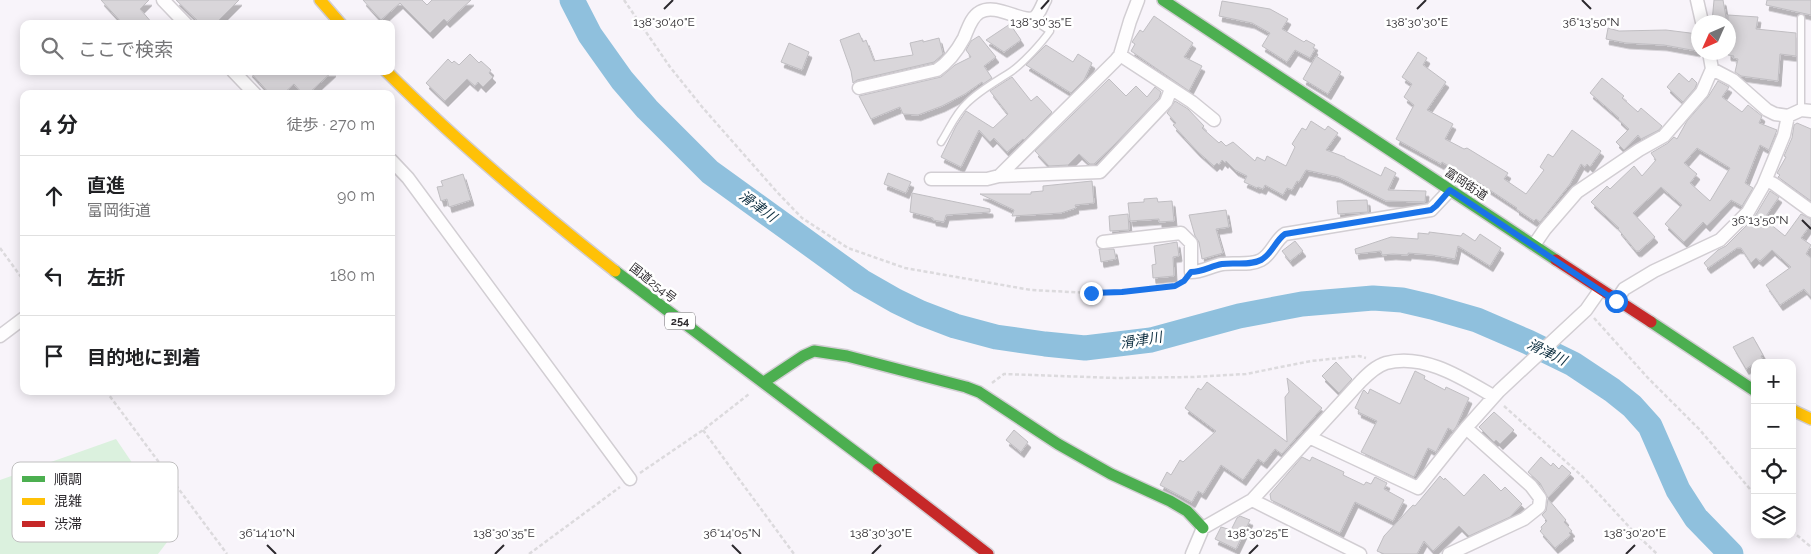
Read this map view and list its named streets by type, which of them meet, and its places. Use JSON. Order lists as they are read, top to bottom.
{
  "streets": {
    "main road": ["富岡街道", "国道254号", "254"]
  },
  "water": ["滑津川"],
  "legend": ["順調", "混雑", "渋滞"],
  "north": "bottom left",
  "page": {
    "search": "ここで検索",
    "heading": ["4 分", "徒歩 · 270 m"],
    "list": [
      ["直進", "富岡街道", "90 m"],
      ["左折", "180 m"],
      "目的地に到着"
    ],
    "map_buttons": ["+", "−"]
  },
  "coordinates": [
    "138°30'40\"E",
    "138°30'35\"E",
    "36°13'50\"N",
    "138°30'30\"E",
    "36°14'10\"N",
    "36°14'05\"N",
    "138°30'25\"E",
    "138°30'20\"E"
  ]
}
